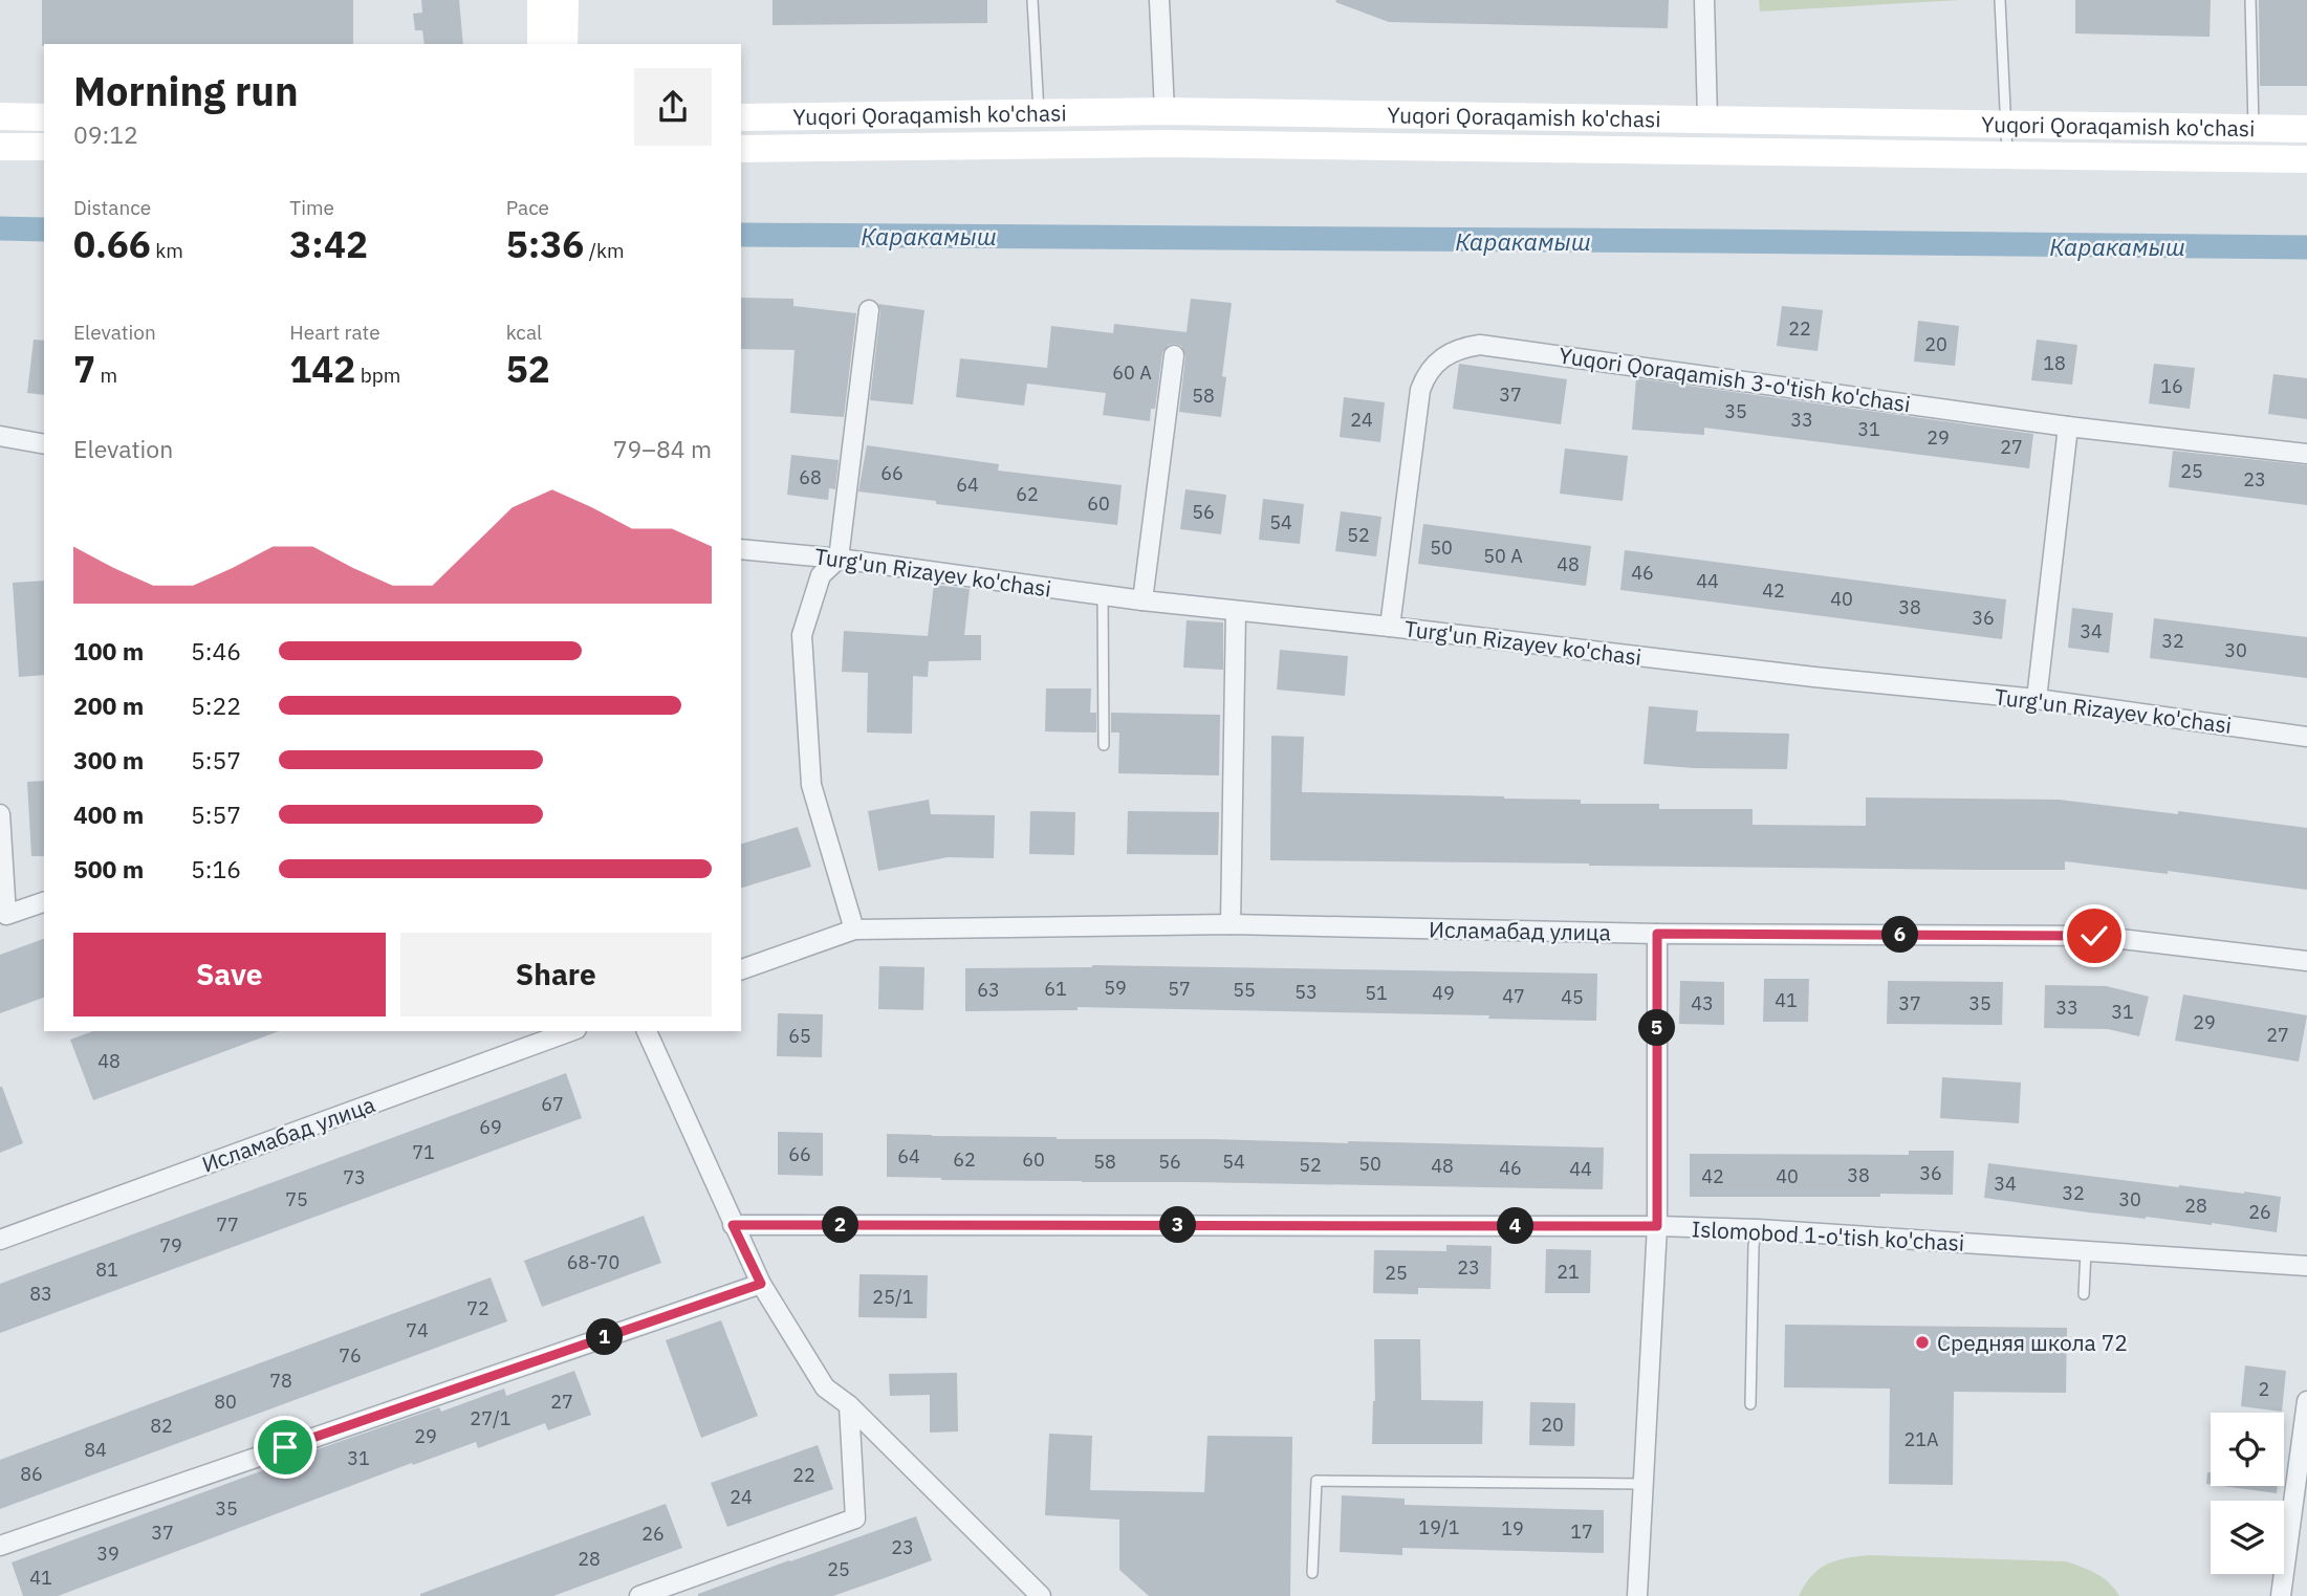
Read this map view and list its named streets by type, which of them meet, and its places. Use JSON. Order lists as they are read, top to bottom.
{
  "streets": {
    "main road": ["Yuqori Qoraqamish ko'chasi"],
    "street": [
      "Yuqori Qoraqamish 3-o'tish ko'chasi",
      "Turg'un Rizayev ko'chasi",
      "Исламабад улица",
      "Islomobod 1-o'tish ko'chasi"
    ]
  },
  "crossings": [
    ["Yuqori Qoraqamish 3-o'tish ko'chasi", "Turg'un Rizayev ko'chasi"]
  ],
  "water": ["Каракамыш"],
  "places": ["Средняя школа 72"],
  "house_numbers": [
    "22",
    "20",
    "18",
    "60 A",
    "16",
    "37",
    "58",
    "35",
    "24",
    "33",
    "31",
    "29",
    "27",
    "25",
    "66",
    "68",
    "23",
    "64",
    "62",
    "60",
    "56",
    "54",
    "52",
    "50",
    "50 A",
    "48",
    "46",
    "44",
    "42",
    "40",
    "38",
    "36",
    "34",
    "32",
    "30",
    "59",
    "61",
    "57",
    "63",
    "55",
    "53",
    "51",
    "49",
    "47",
    "45",
    "41",
    "43",
    "37",
    "35",
    "33",
    "31",
    "29",
    "27",
    "65",
    "48",
    "67",
    "69",
    "71",
    "66",
    "64",
    "62",
    "60",
    "58",
    "56",
    "54",
    "50",
    "52",
    "48",
    "46",
    "44",
    "36",
    "38",
    "42",
    "40",
    "73",
    "34",
    "32",
    "75",
    "30",
    "28",
    "26",
    "77",
    "79",
    "68-70",
    "23",
    "81",
    "21",
    "25",
    "83",
    "25/1",
    "72",
    "74",
    "76",
    "78",
    "2",
    "80",
    "27",
    "27/1",
    "20",
    "82",
    "29",
    "21A",
    "84",
    "31",
    "86",
    "22",
    "24",
    "35",
    "19/1",
    "19",
    "17",
    "37",
    "26",
    "23",
    "39",
    "28",
    "25",
    "41"
  ],
  "page": {
    "heading": ["Morning run", "09:12"],
    "stats": [
      ["Distance", "0.66 km"],
      ["Time", "3:42"],
      ["Pace", "5:36 /km"],
      ["Elevation", "7 m"],
      ["Heart rate", "142 bpm"],
      ["kcal", "52"]
    ],
    "chart": ["Elevation", "79–84 m"],
    "list": [
      {
        "name": "100 m",
        "note": "5:46"
      },
      {
        "name": "200 m",
        "note": "5:22"
      },
      {
        "name": "300 m",
        "note": "5:57"
      },
      {
        "name": "400 m",
        "note": "5:57"
      },
      {
        "name": "500 m",
        "note": "5:16"
      }
    ],
    "pins": [
      "6",
      "5",
      "2",
      "3",
      "4",
      "1"
    ],
    "buttons": ["Save", "Share"]
  }
}
